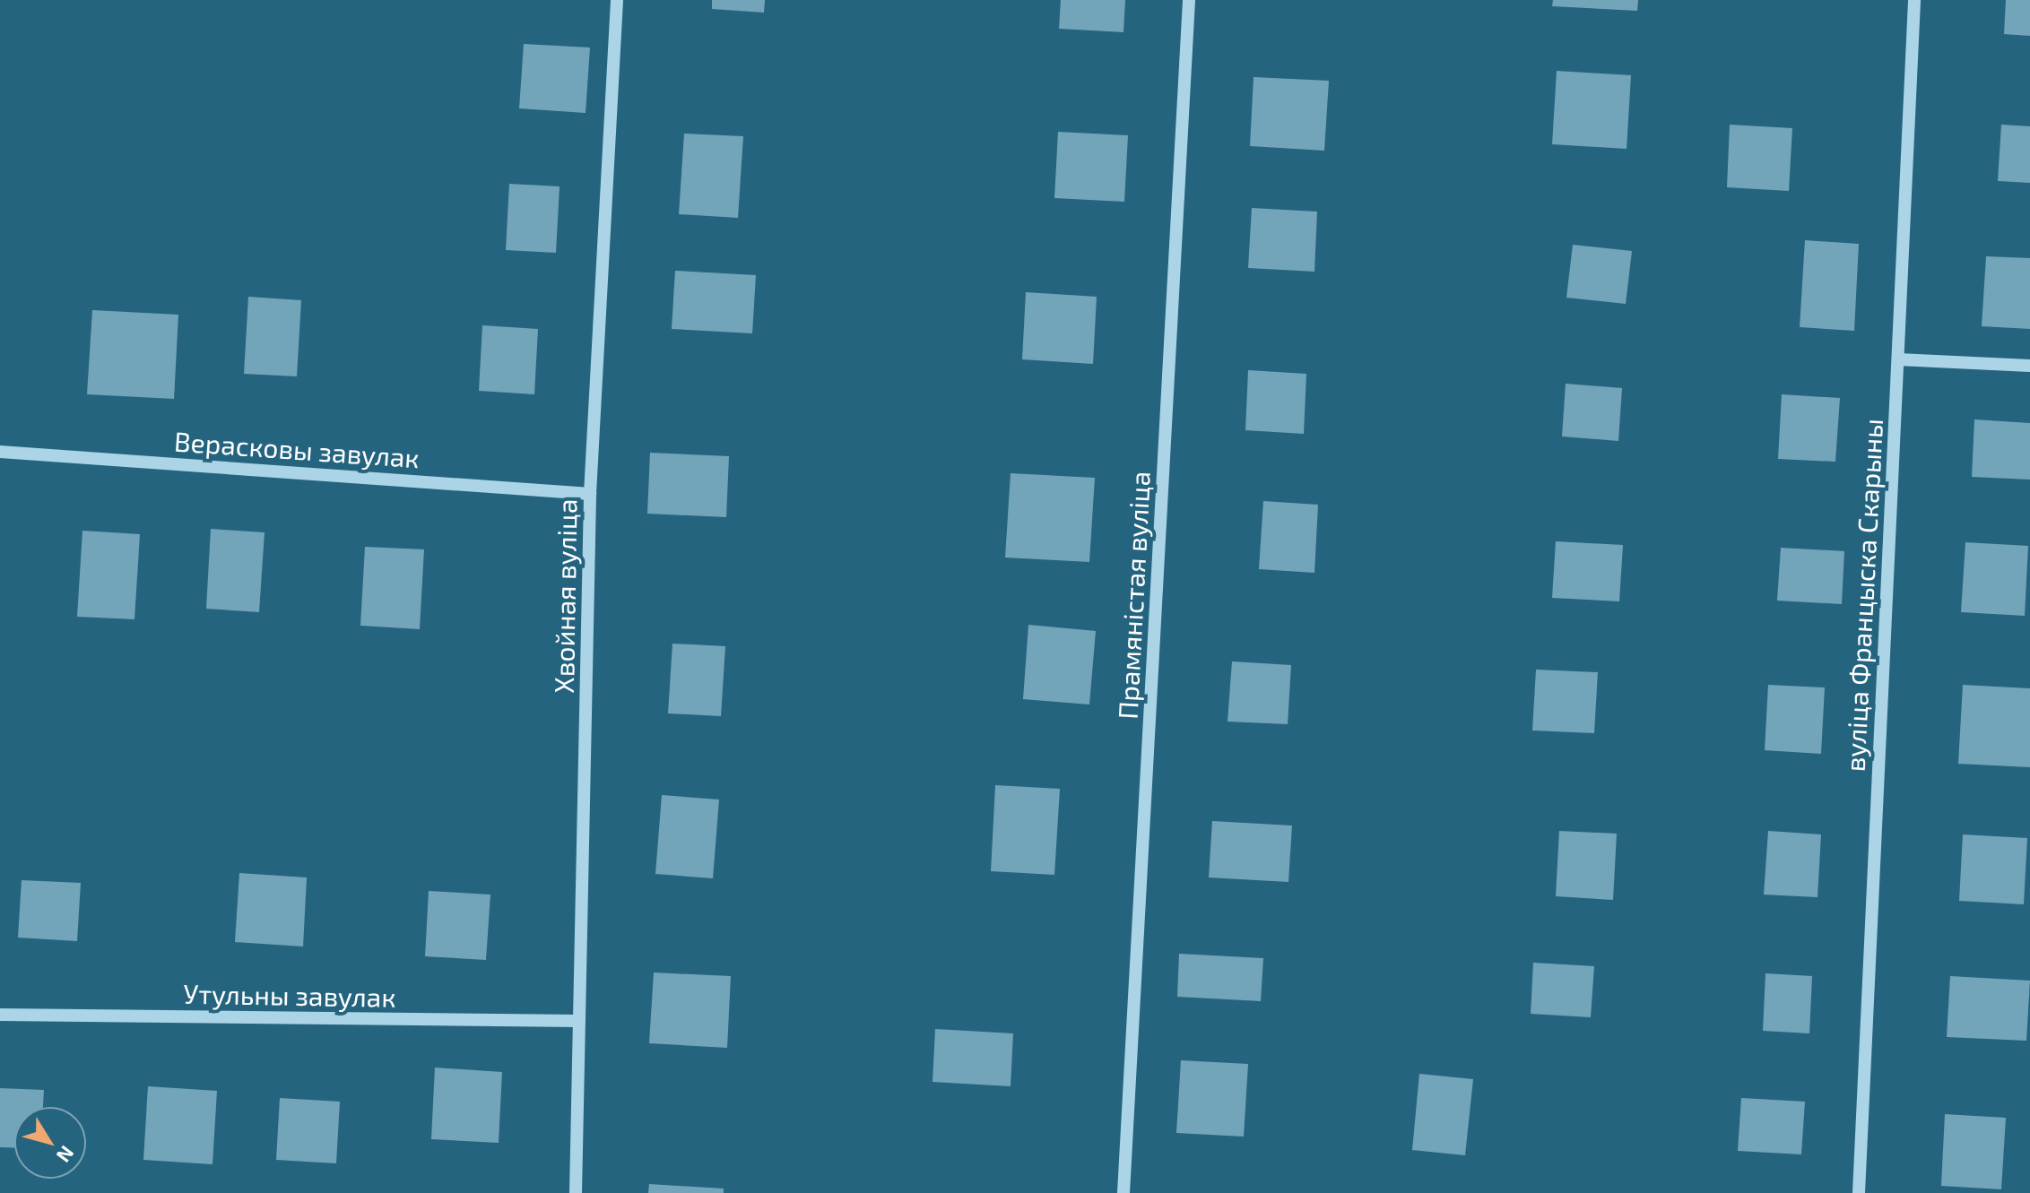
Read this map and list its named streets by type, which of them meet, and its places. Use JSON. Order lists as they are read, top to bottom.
{
  "streets": {
    "street": [
      "Верасковы завулак",
      "Прамяністая вуліца",
      "вуліца Францыска Скарыны",
      "Хвойная вуліца",
      "Утульны завулак"
    ]
  },
  "crossings": [
    ["Верасковы завулак", "Хвойная вуліца"],
    ["Хвойная вуліца", "Утульны завулак"]
  ],
  "north": "bottom right"
}
